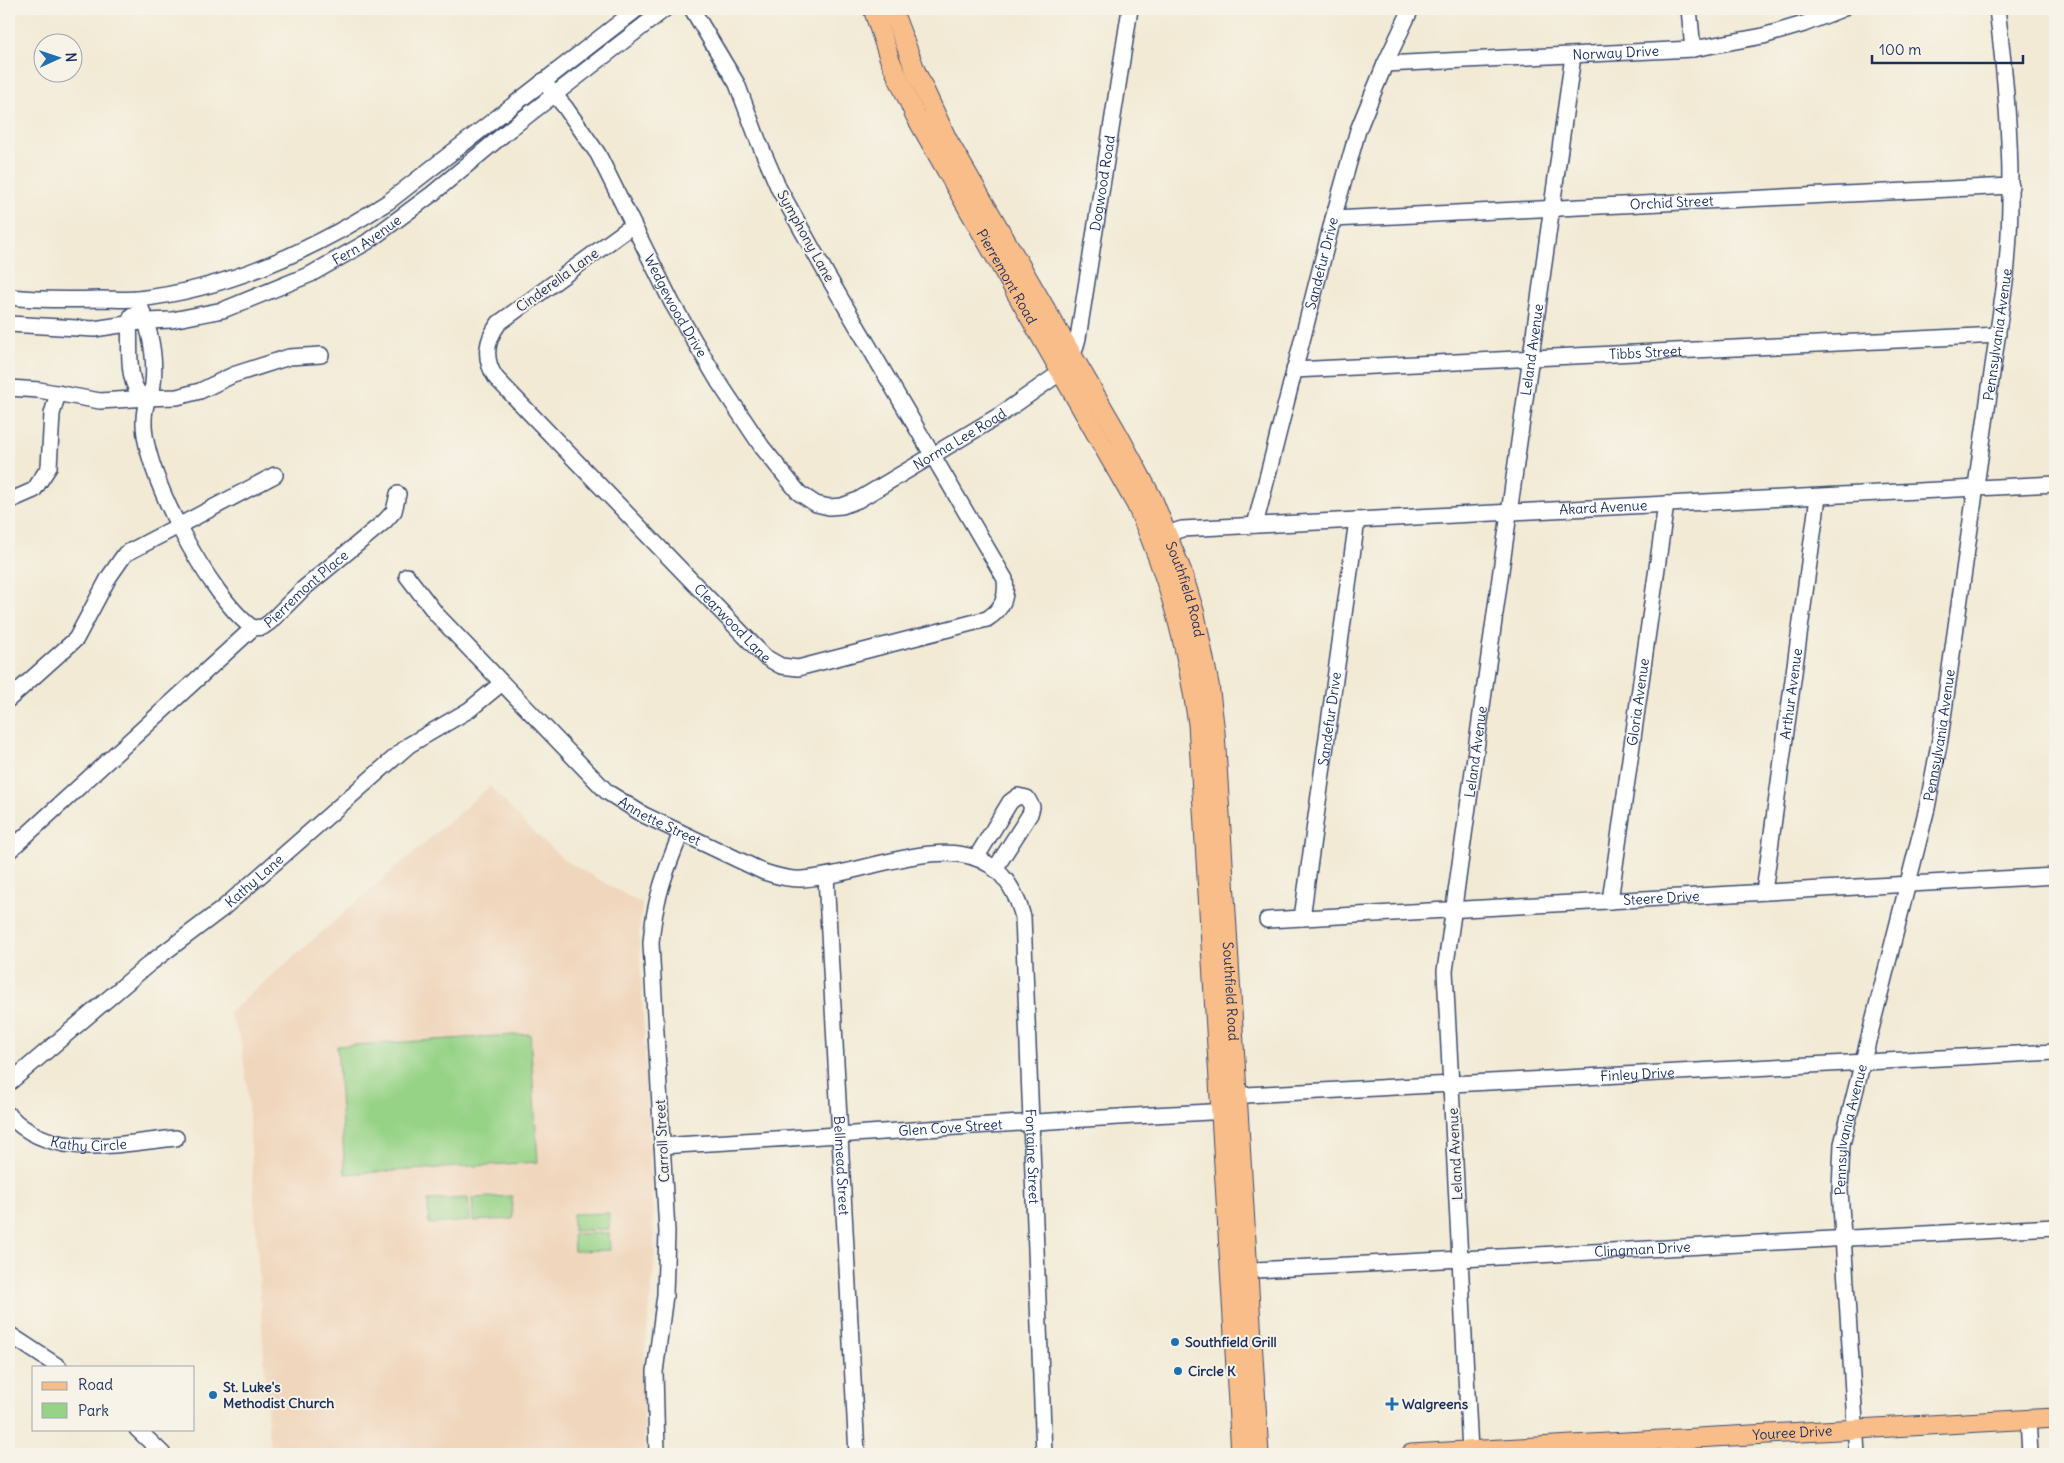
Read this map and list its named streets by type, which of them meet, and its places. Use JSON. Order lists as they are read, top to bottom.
{
  "streets": {
    "main road": ["Pierremont Road", "Southfield Road", "Youree Drive"],
    "street": [
      "Norway Drive",
      "Dogwood Road",
      "Orchid Street",
      "Symphony Lane",
      "Fern Avenue",
      "Sandefur Drive",
      "Cinderella Lane",
      "Wedgewood Drive",
      "Pennsylvania Avenue",
      "Leland Avenue",
      "Tibbs Street",
      "Norma Lee Road",
      "Akard Avenue",
      "Pierremont Place",
      "Clearwood Lane",
      "Arthur Avenue",
      "Gloria Avenue",
      "Annette Street",
      "Kathy Lane",
      "Steere Drive",
      "Finley Drive",
      "Glen Cove Street",
      "Kathy Circle",
      "Carroll Street",
      "Fontaine Street",
      "Bellmead Street",
      "Clingman Drive"
    ]
  },
  "crossings": [
    ["Norway Drive", "Sandefur Drive"],
    ["Norway Drive", "Leland Avenue"],
    ["Dogwood Road", "Pierremont Road"],
    ["Dogwood Road", "Norma Lee Road"],
    ["Orchid Street", "Sandefur Drive"],
    ["Orchid Street", "Pennsylvania Avenue"],
    ["Orchid Street", "Leland Avenue"],
    ["Symphony Lane", "Norma Lee Road"],
    ["Symphony Lane", "Clearwood Lane"],
    ["Fern Avenue", "Wedgewood Drive"],
    ["Fern Avenue", "Pierremont Place"],
    ["Sandefur Drive", "Tibbs Street"],
    ["Sandefur Drive", "Akard Avenue"],
    ["Sandefur Drive", "Steere Drive"],
    ["Pierremont Road", "Norma Lee Road"],
    ["Pierremont Road", "Akard Avenue"],
    ["Pierremont Road", "Southfield Road"],
    ["Cinderella Lane", "Wedgewood Drive"],
    ["Cinderella Lane", "Clearwood Lane"],
    ["Wedgewood Drive", "Norma Lee Road"],
    ["Pennsylvania Avenue", "Tibbs Street"],
    ["Pennsylvania Avenue", "Akard Avenue"],
    ["Pennsylvania Avenue", "Steere Drive"],
    ["Pennsylvania Avenue", "Finley Drive"],
    ["Pennsylvania Avenue", "Clingman Drive"],
    ["Pennsylvania Avenue", "Youree Drive"],
    ["Leland Avenue", "Tibbs Street"],
    ["Leland Avenue", "Akard Avenue"],
    ["Leland Avenue", "Steere Drive"],
    ["Leland Avenue", "Finley Drive"],
    ["Leland Avenue", "Clingman Drive"],
    ["Leland Avenue", "Youree Drive"],
    ["Norma Lee Road", "Clearwood Lane"],
    ["Akard Avenue", "Southfield Road"],
    ["Akard Avenue", "Arthur Avenue"],
    ["Akard Avenue", "Gloria Avenue"],
    ["Southfield Road", "Finley Drive"],
    ["Southfield Road", "Glen Cove Street"],
    ["Southfield Road", "Clingman Drive"],
    ["Arthur Avenue", "Steere Drive"],
    ["Gloria Avenue", "Steere Drive"],
    ["Annette Street", "Kathy Lane"],
    ["Annette Street", "Carroll Street"],
    ["Annette Street", "Fontaine Street"],
    ["Annette Street", "Bellmead Street"],
    ["Finley Drive", "Glen Cove Street"],
    ["Glen Cove Street", "Carroll Street"],
    ["Glen Cove Street", "Fontaine Street"],
    ["Glen Cove Street", "Bellmead Street"]
  ],
  "places": {
    "other": ["Southfield Grill", "Circle K", "St. Luke's Methodist Church"],
    "health": ["Walgreens"]
  },
  "legend": ["Road", "Park"],
  "scale_bar": "100 m",
  "north": "right"
}
